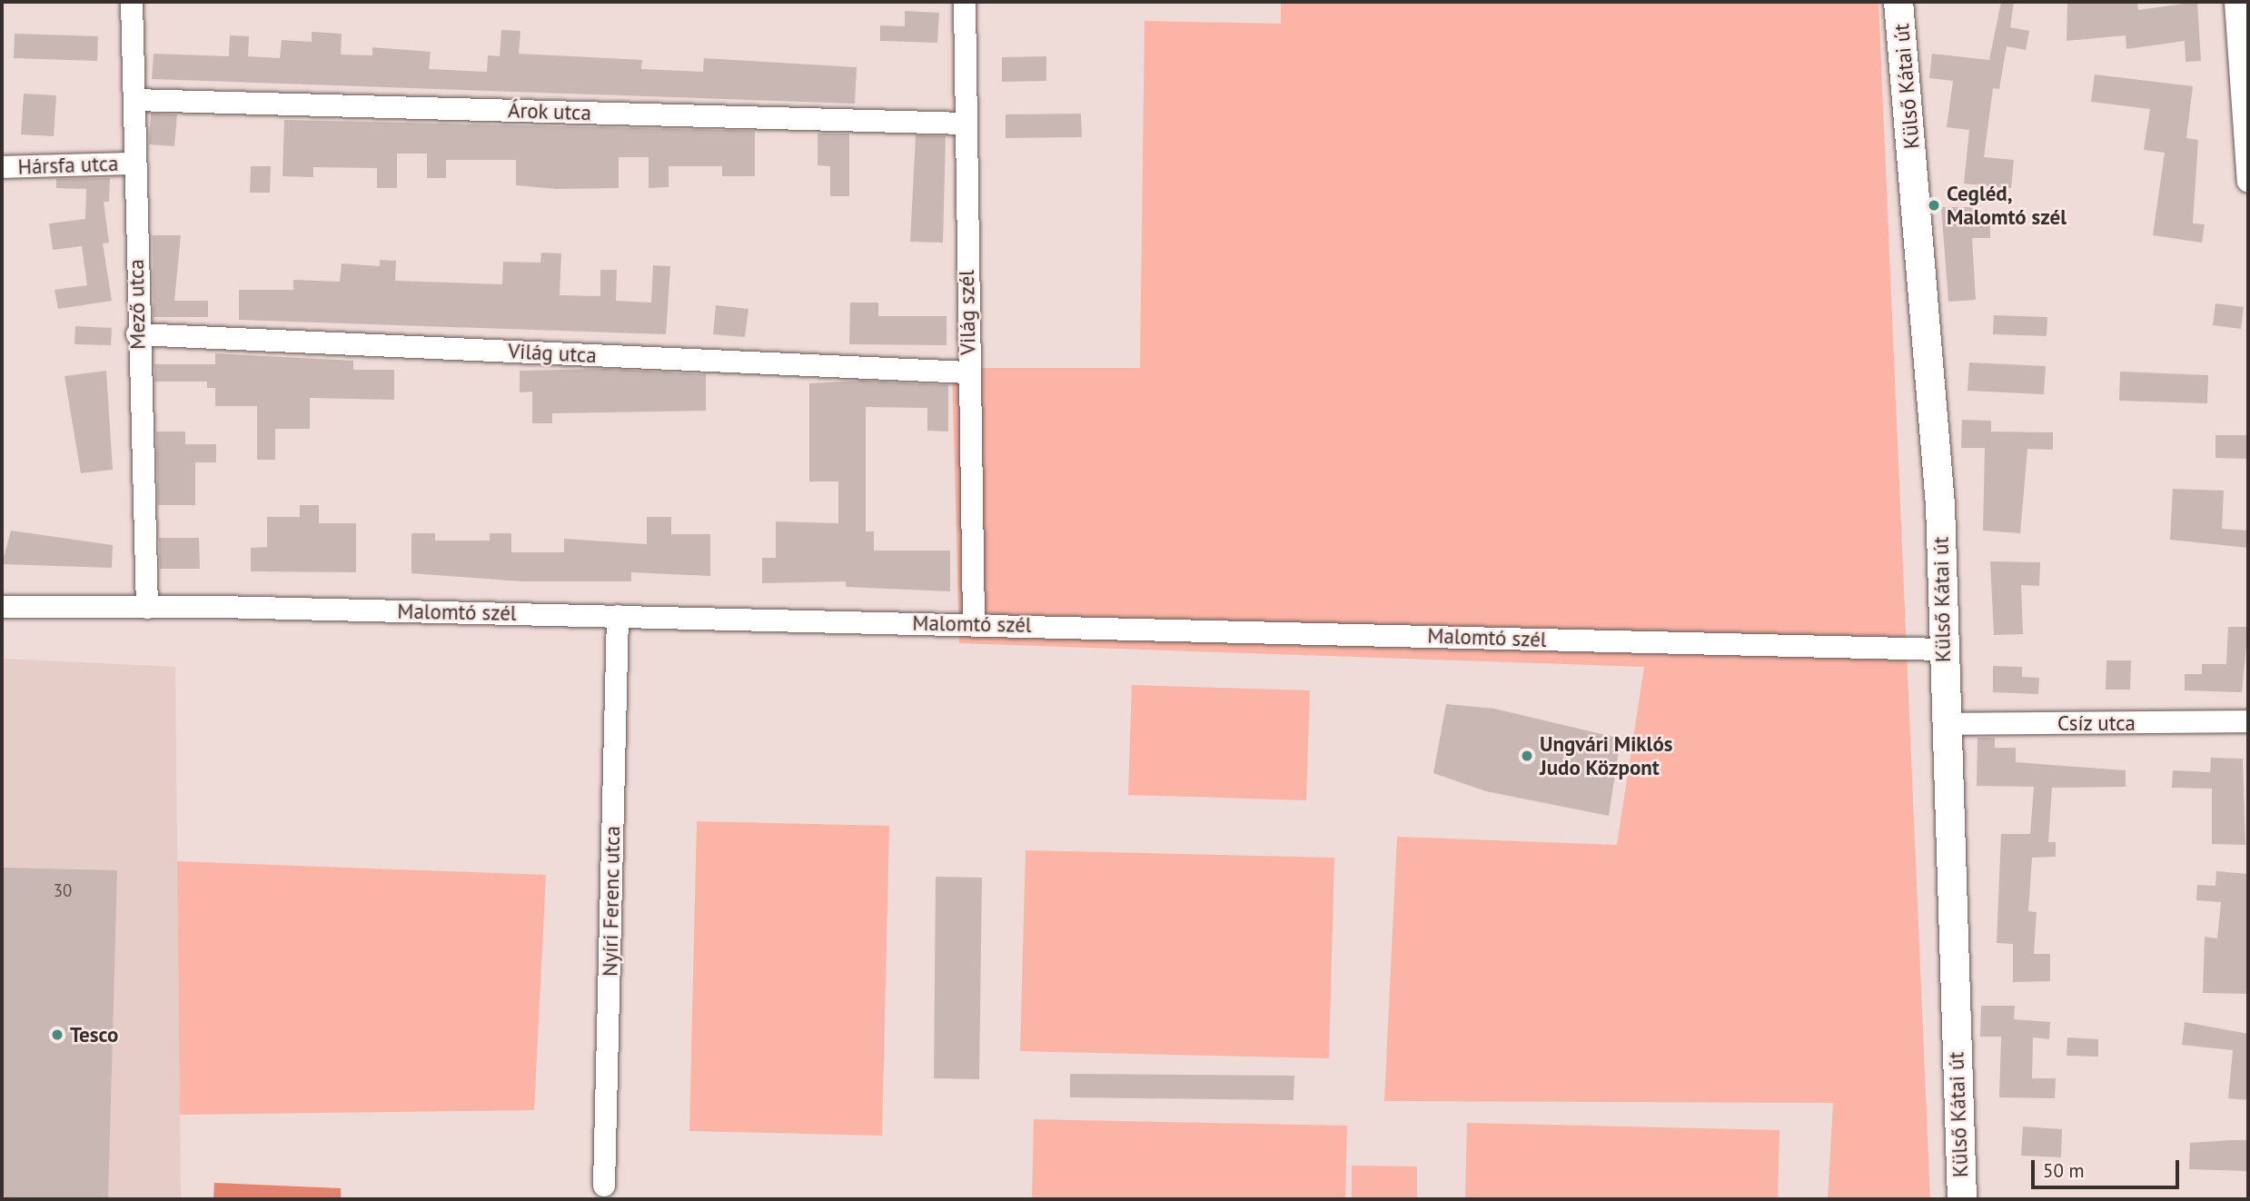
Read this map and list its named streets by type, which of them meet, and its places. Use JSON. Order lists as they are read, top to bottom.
{
  "streets": {
    "main road": ["Külső Kátai út"],
    "street": [
      "Árok utca",
      "Hársfa utca",
      "Mező utca",
      "Világ szél",
      "Világ utca",
      "Malomtó szél",
      "Csíz utca",
      "Nyíri Ferenc utca"
    ]
  },
  "crossings": [
    ["Külső Kátai út", "Malomtó szél"],
    ["Külső Kátai út", "Csíz utca"],
    ["Árok utca", "Mező utca"],
    ["Árok utca", "Világ szél"],
    ["Hársfa utca", "Mező utca"],
    ["Mező utca", "Világ utca"],
    ["Mező utca", "Malomtó szél"],
    ["Világ szél", "Világ utca"],
    ["Világ szél", "Malomtó szél"],
    ["Malomtó szél", "Nyíri Ferenc utca"]
  ],
  "places": ["Cegléd, Malomtó szél", "Ungvári Miklós Judo Központ", "Tesco"],
  "house_numbers": ["30"],
  "scale_bar": "50 m"
}
